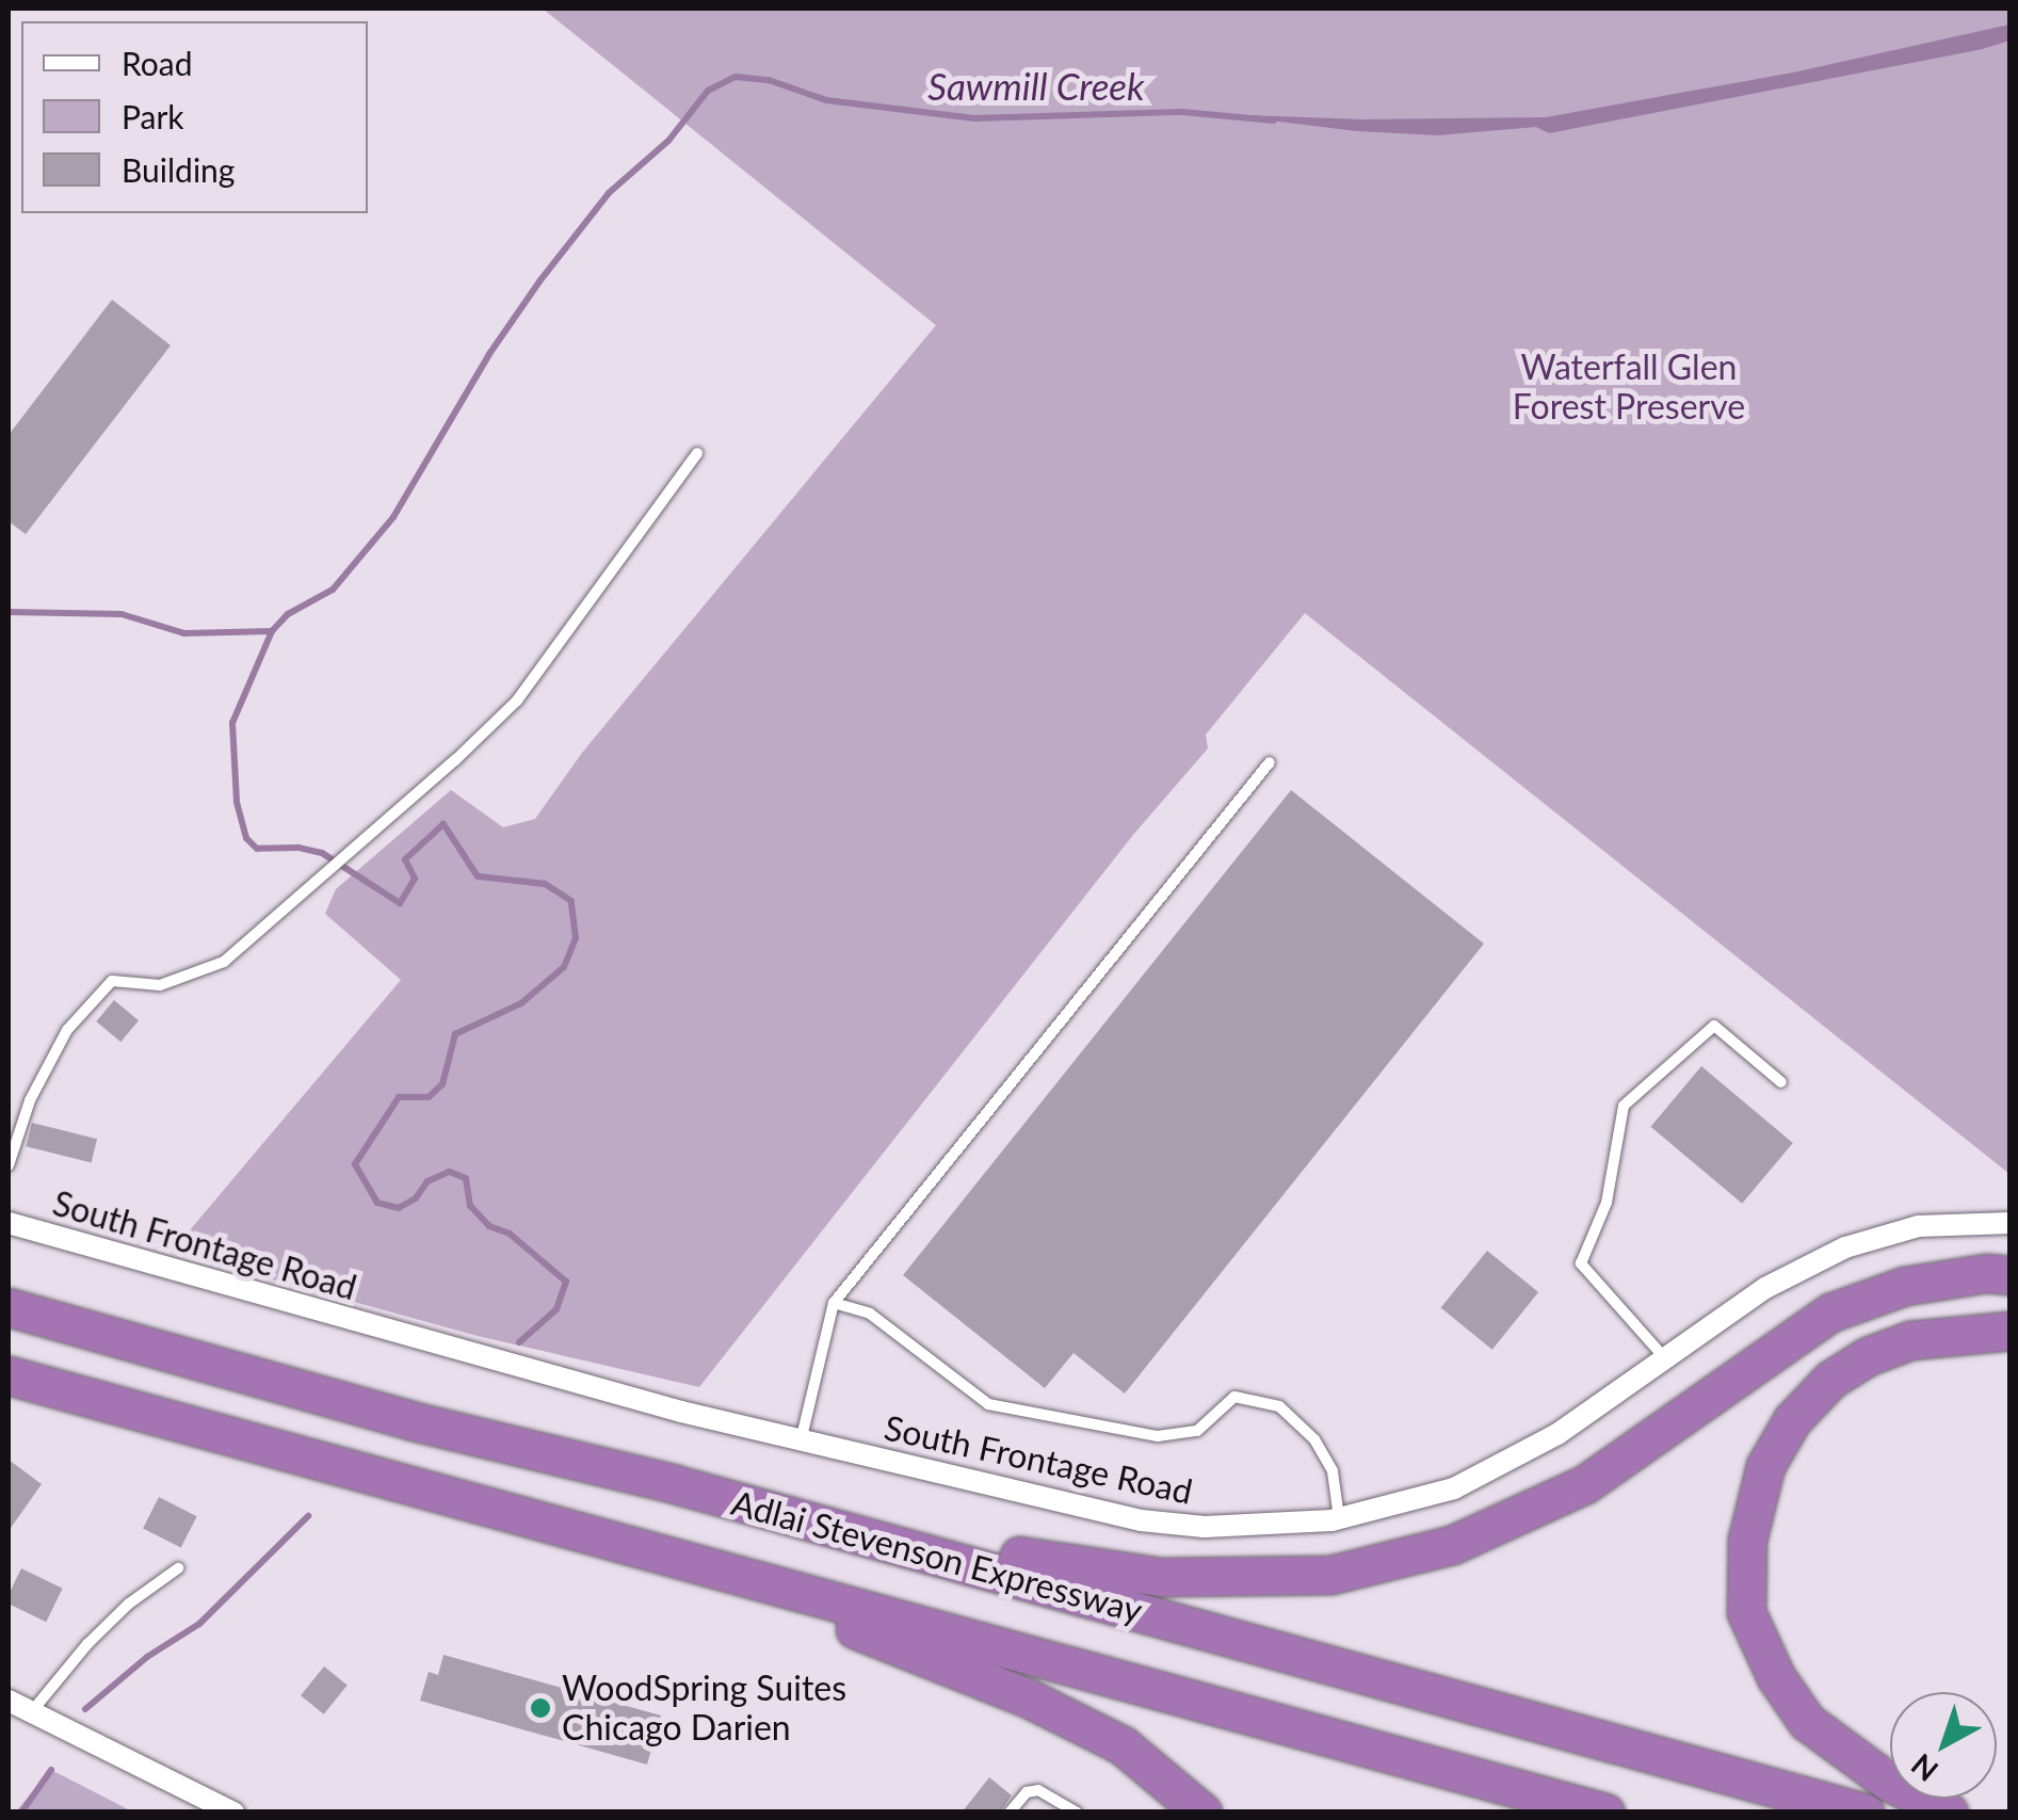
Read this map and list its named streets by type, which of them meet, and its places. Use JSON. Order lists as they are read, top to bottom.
{
  "streets": {
    "highway": ["Adlai Stevenson Expressway"],
    "street": ["South Frontage Road"]
  },
  "water": ["Sawmill Creek"],
  "parks": ["Waterfall Glen Forest Preserve"],
  "places": ["WoodSpring Suites Chicago Darien"],
  "legend": ["Road", "Park", "Building"],
  "north": "bottom left"
}
